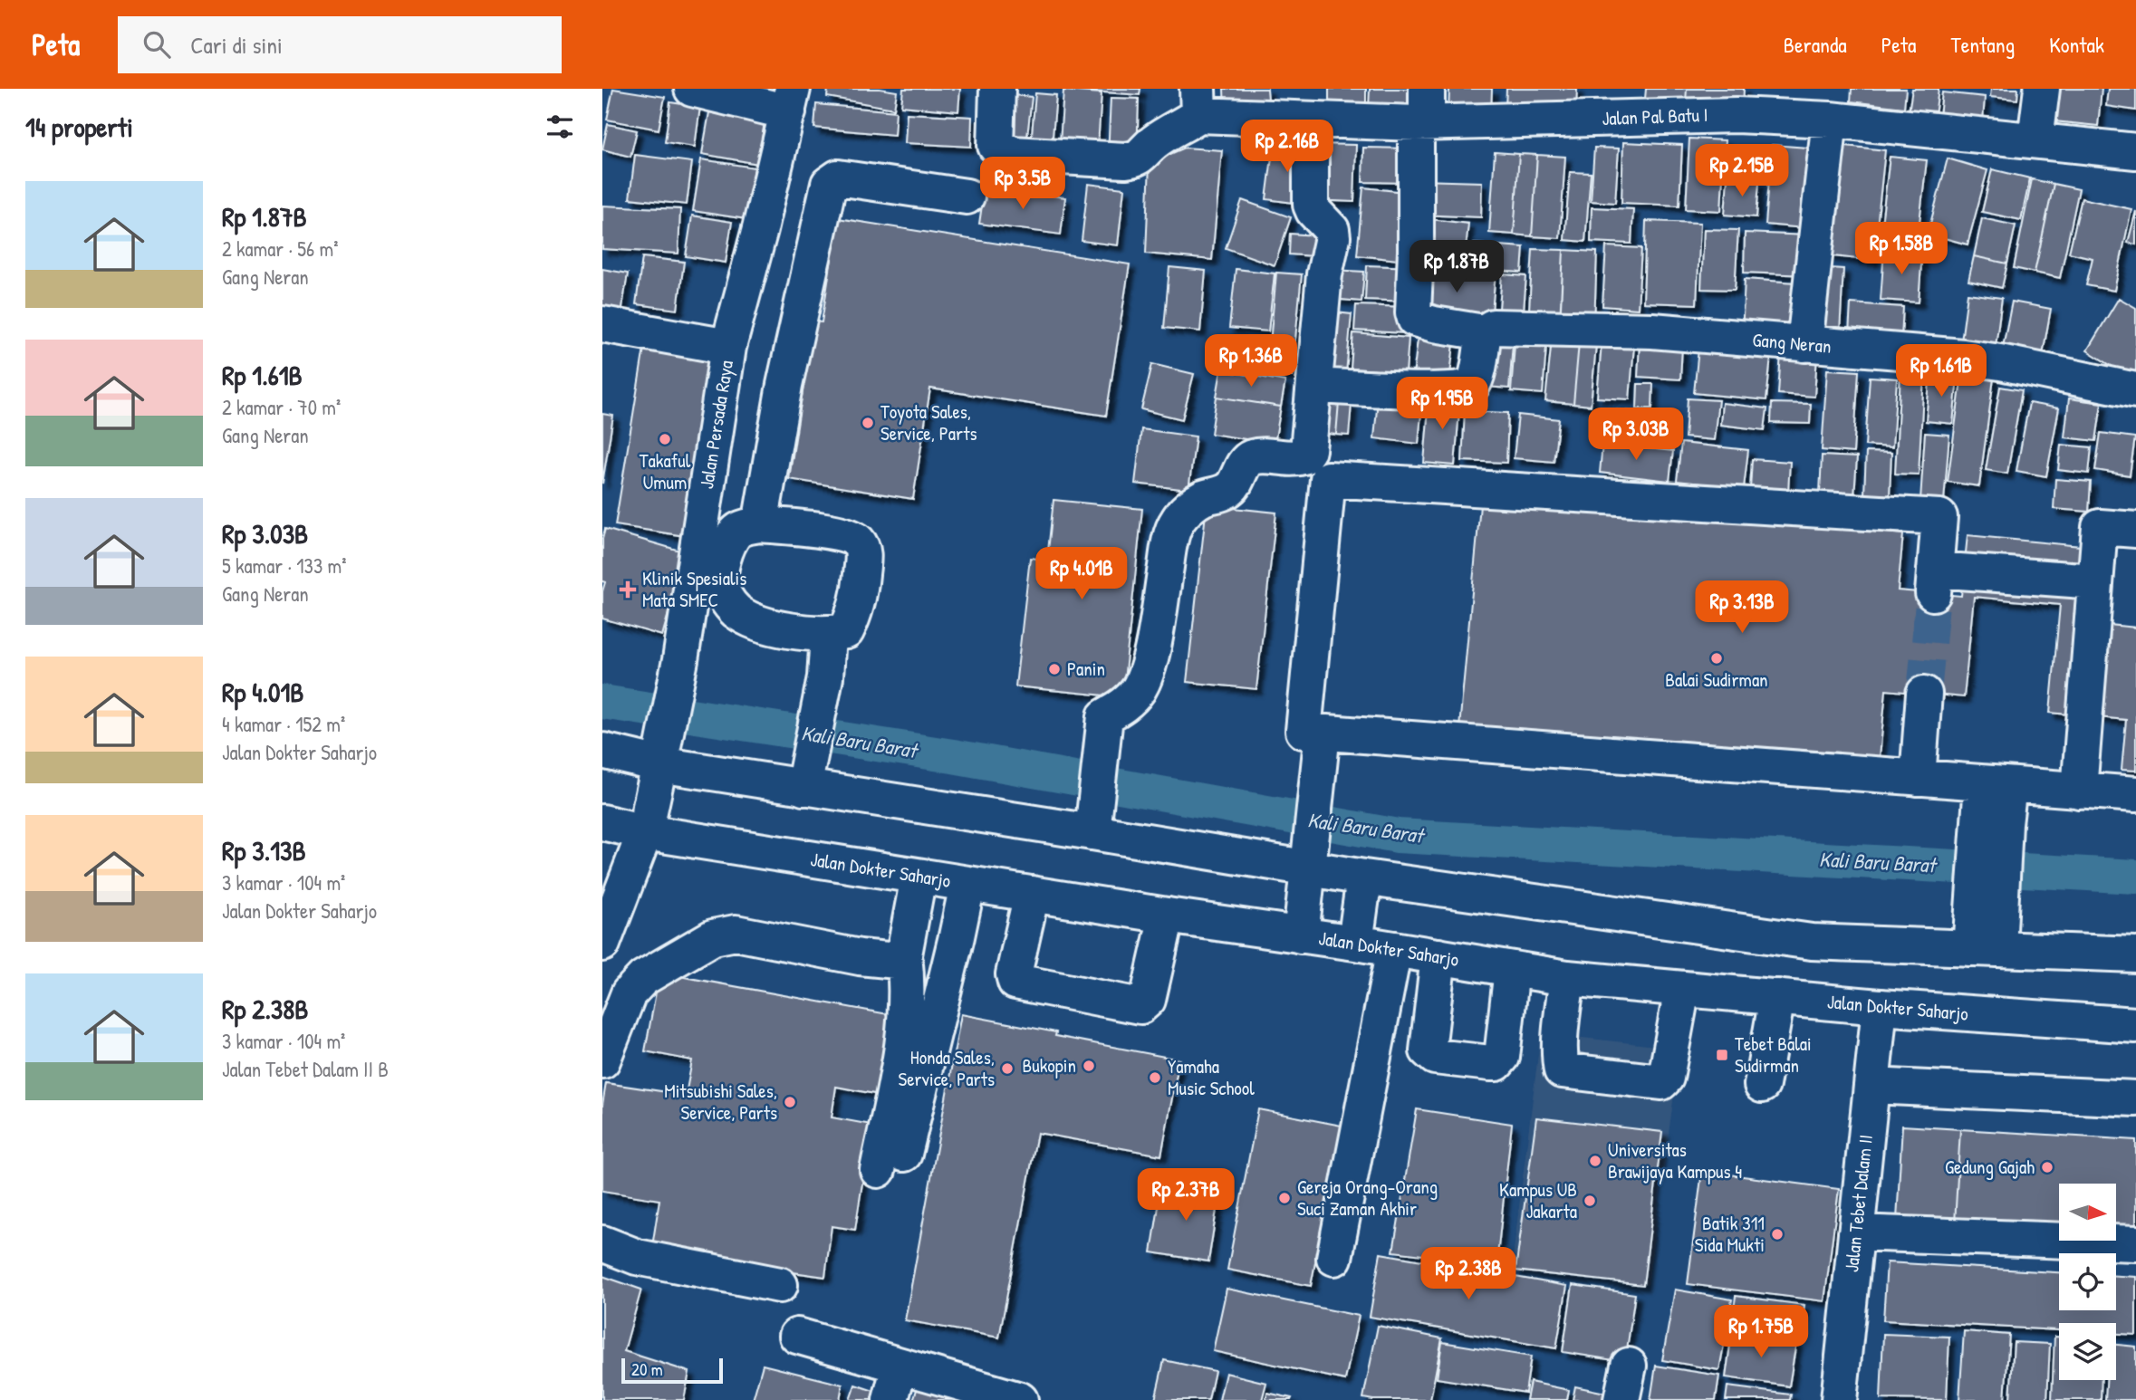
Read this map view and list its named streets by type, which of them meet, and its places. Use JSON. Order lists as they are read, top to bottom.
{
  "streets": {
    "street": [
      "Jalan Pal Batu I",
      "Gang Neran",
      "Jalan Persada Raya",
      "Jalan Dokter Saharjo",
      "Jalan Tebet Dalam II"
    ]
  },
  "crossings": [
    ["Jalan Pal Batu I", "Gang Neran"],
    ["Jalan Persada Raya", "Jalan Dokter Saharjo"],
    ["Jalan Dokter Saharjo", "Jalan Tebet Dalam II"]
  ],
  "water": ["Kali Baru Barat"],
  "places": {
    "other": [
      "Toyota Sales, Service, Parts",
      "Takaful Umum",
      "Balai Sudirman",
      "Panin",
      "Bukopin",
      "Honda Sales, Service, Parts",
      "Yamaha Music School",
      "Mitsubishi Sales, Service, Parts",
      "Universitas Brawijaya Kampus 4",
      "Gedung Gajah",
      "Gereja Orang-Orang Suci Zaman Akhir",
      "Kampus UB Jakarta",
      "Batik 311 Sida Mukti"
    ],
    "health": ["Klinik Spesialis Mata SMEC"],
    "transit": ["Tebet Balai Sudirman"]
  },
  "scale_bar": "20 m",
  "north": "right",
  "page": {
    "header": "Peta",
    "search": "Cari di sini",
    "nav": [
      "Beranda",
      "Peta",
      "Tentang",
      "Kontak"
    ],
    "heading": "14 properti",
    "price": [
      "Rp 2.16B",
      "Rp 2.15B",
      "Rp 3.5B",
      "Rp 1.58B",
      "Rp 1.87B",
      "Rp 1.36B",
      "Rp 1.61B",
      "Rp 1.95B",
      "Rp 3.03B",
      "Rp 4.01B",
      "Rp 3.13B",
      "Rp 2.37B",
      "Rp 2.38B",
      "Rp 1.75B"
    ],
    "list": [
      {
        "name": "Rp 1.87B",
        "note": "2 kamar · 56 m² · Gang Neran"
      },
      {
        "name": "Rp 1.61B",
        "note": "2 kamar · 70 m² · Gang Neran"
      },
      {
        "name": "Rp 3.03B",
        "note": "5 kamar · 133 m² · Gang Neran"
      },
      {
        "name": "Rp 4.01B",
        "note": "4 kamar · 152 m² · Jalan Dokter Saharjo"
      },
      {
        "name": "Rp 3.13B",
        "note": "3 kamar · 104 m² · Jalan Dokter Saharjo"
      },
      {
        "name": "Rp 2.38B",
        "note": "3 kamar · 104 m² · Jalan Tebet Dalam II B"
      }
    ],
    "scale": "20 m"
  }
}
